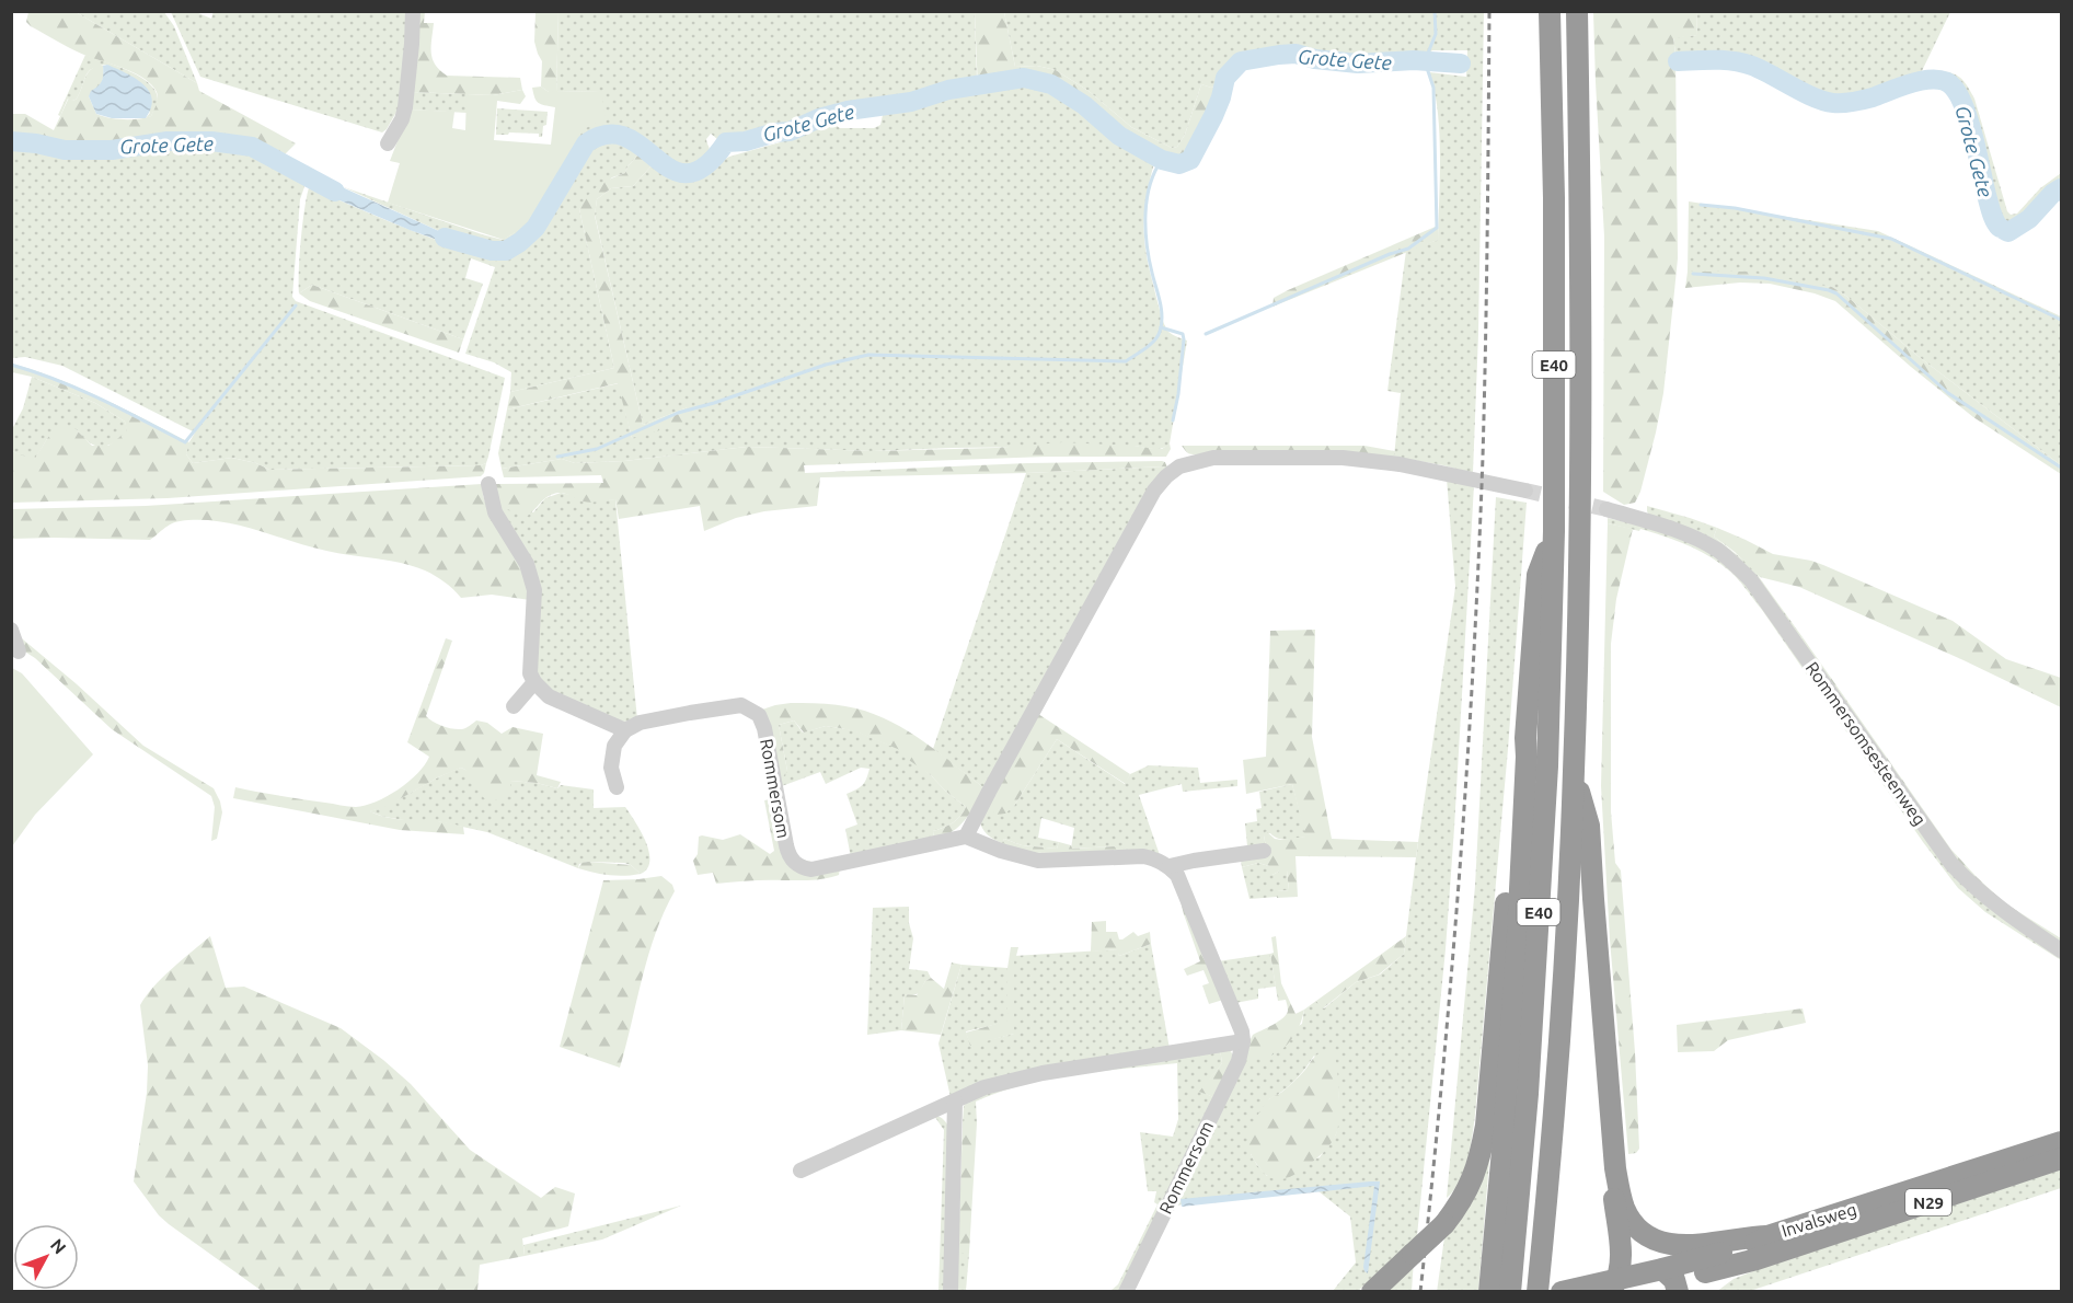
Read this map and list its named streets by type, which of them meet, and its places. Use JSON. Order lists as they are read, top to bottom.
{
  "streets": {
    "highway": ["E40", "N29", "Invalsweg"],
    "street": ["Rommersomsesteenweg", "Rommersom"]
  },
  "water": ["Grote Gete"],
  "north": "top right"
}
